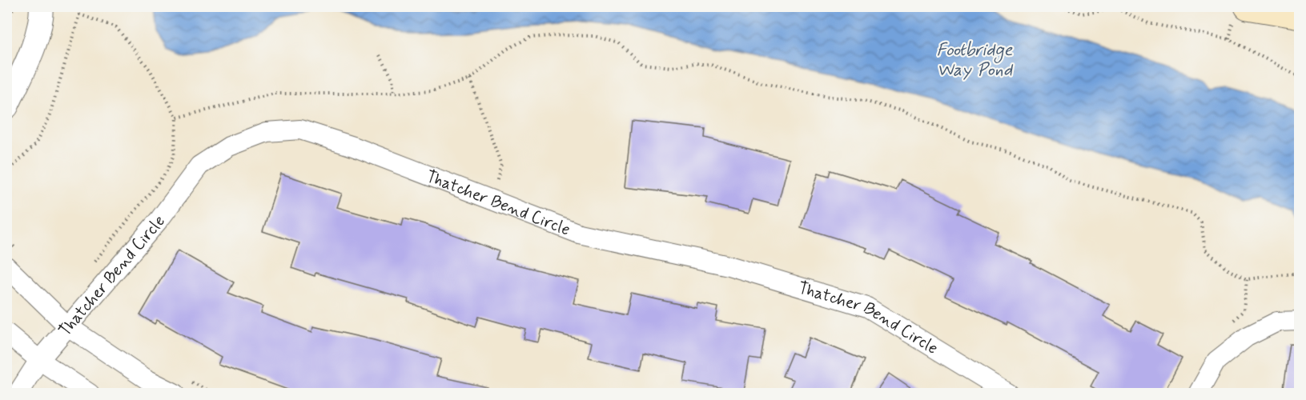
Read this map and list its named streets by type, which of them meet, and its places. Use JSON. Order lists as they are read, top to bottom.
{
  "streets": {
    "street": ["Thatcher Bend Circle"]
  },
  "water": ["Footbridge Way Pond"]
}
